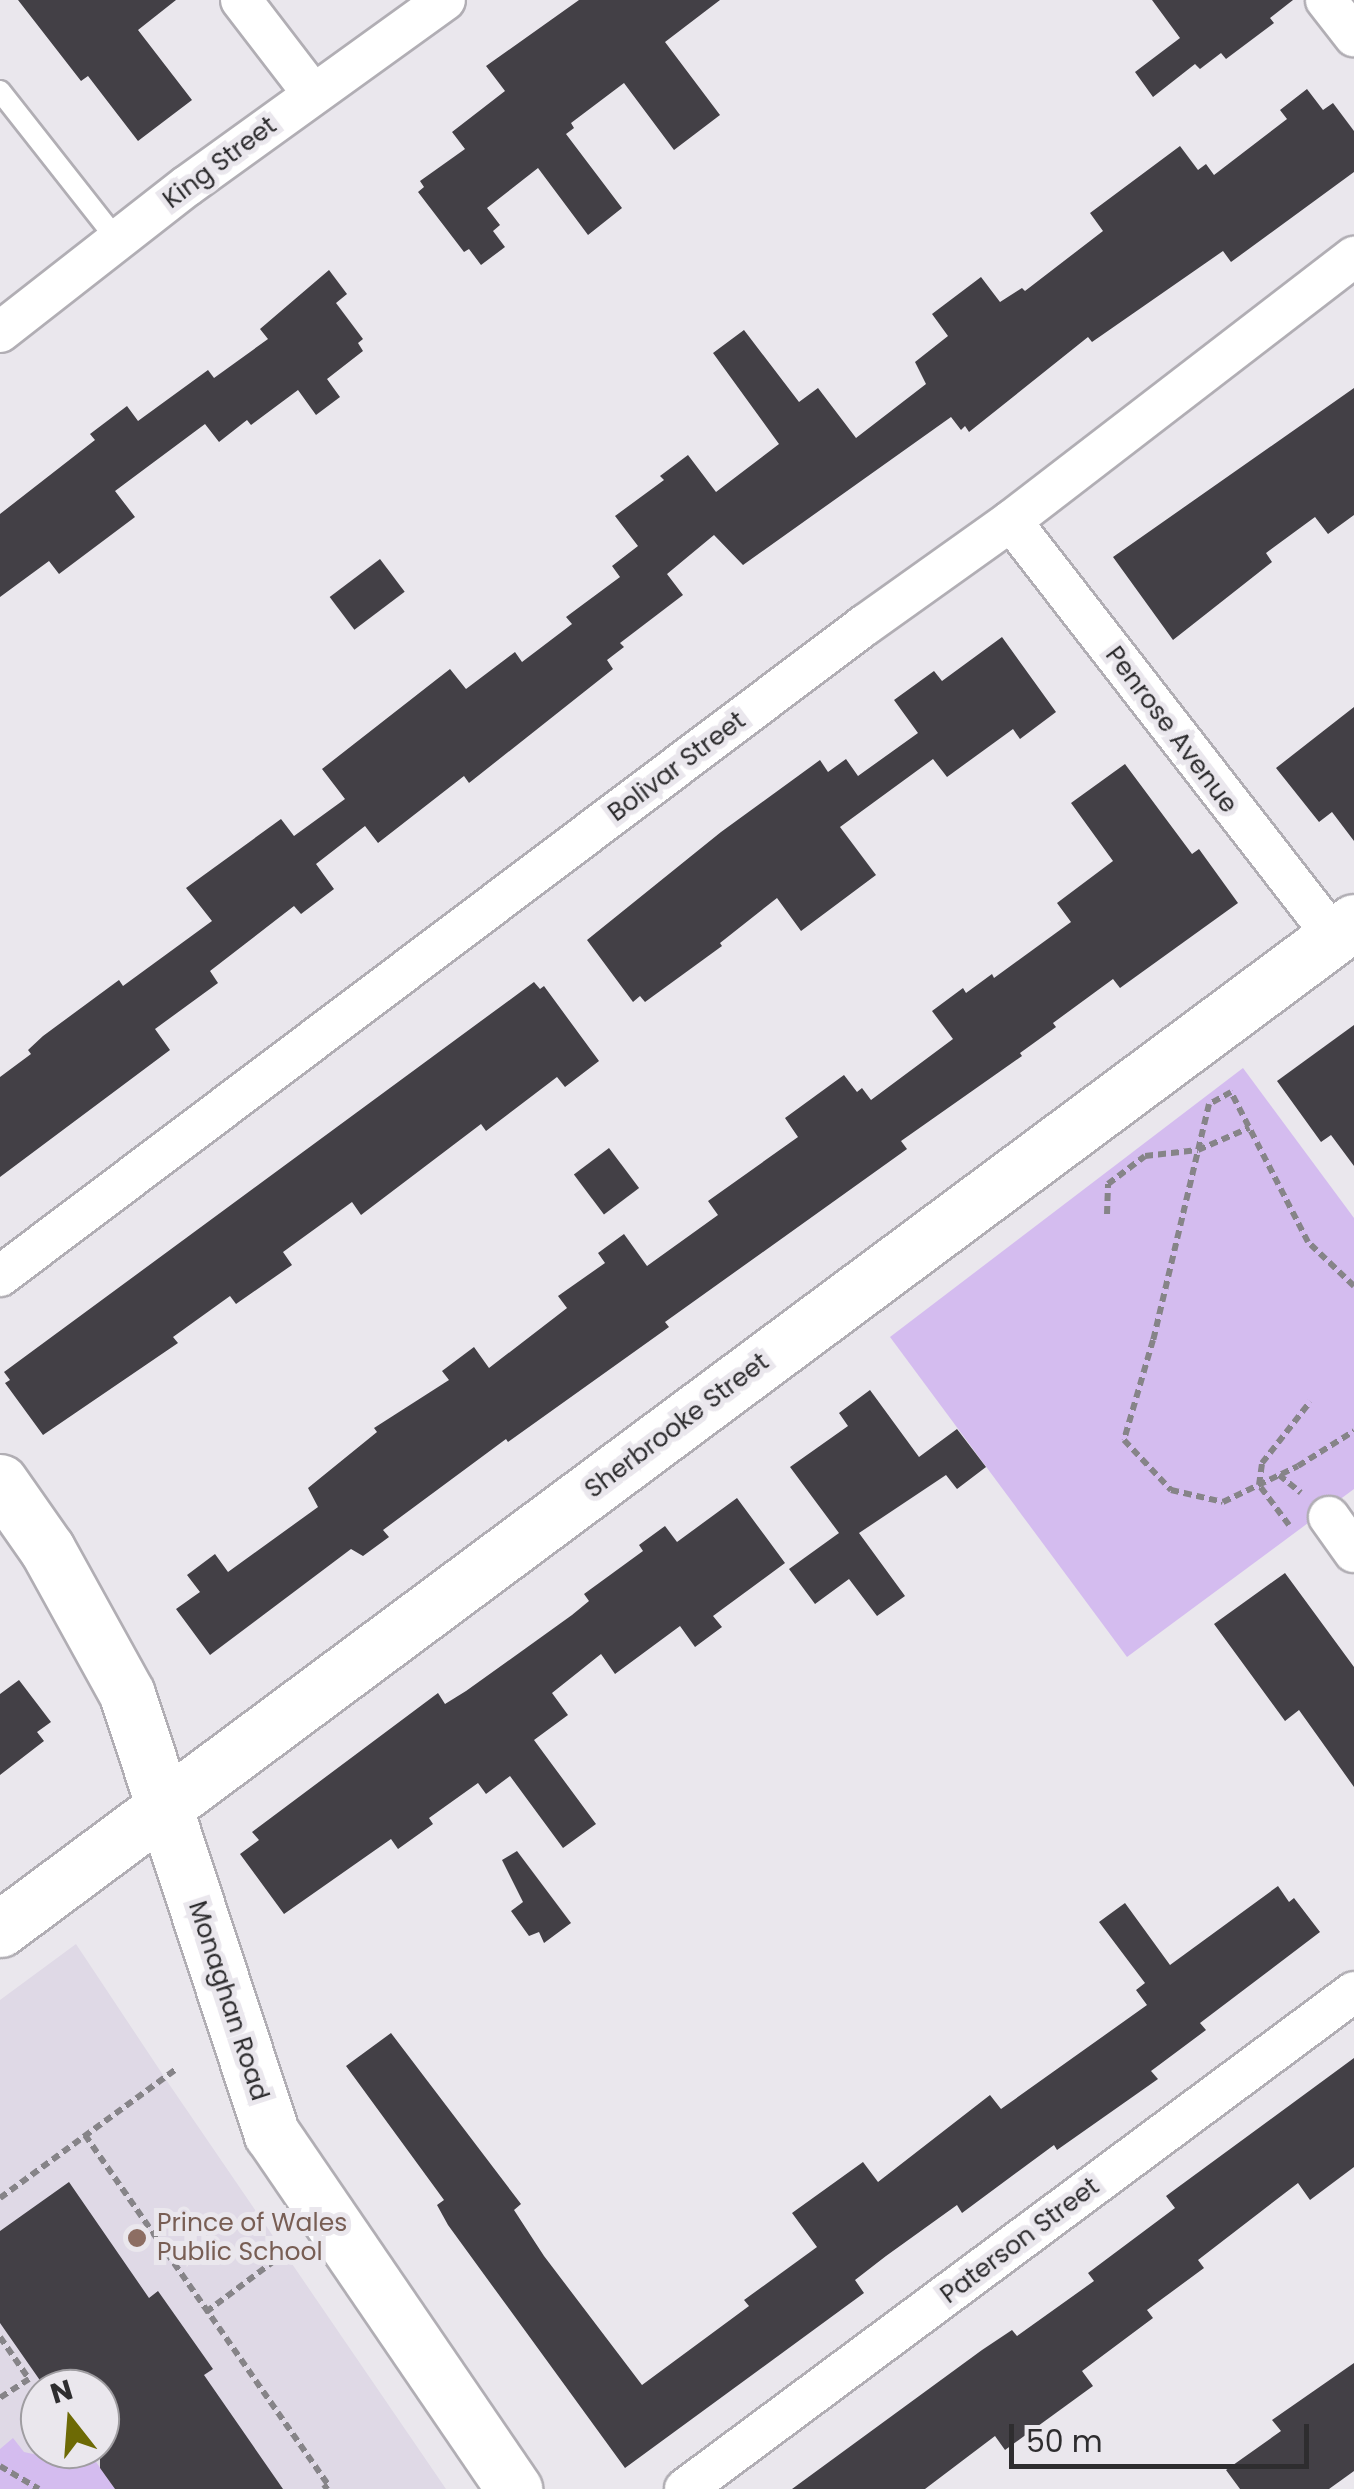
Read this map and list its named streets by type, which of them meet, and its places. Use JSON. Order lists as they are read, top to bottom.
{
  "streets": {
    "main road": ["Sherbrooke Street", "Monaghan Road"],
    "street": [
      "King Street",
      "Penrose Avenue",
      "Bolivar Street",
      "Paterson Street"
    ]
  },
  "crossings": [
    ["Penrose Avenue", "Bolivar Street"],
    ["Penrose Avenue", "Sherbrooke Street"],
    ["Sherbrooke Street", "Monaghan Road"]
  ],
  "places": ["Prince of Wales Public School"],
  "scale_bar": "50 m",
  "north": "top"
}
